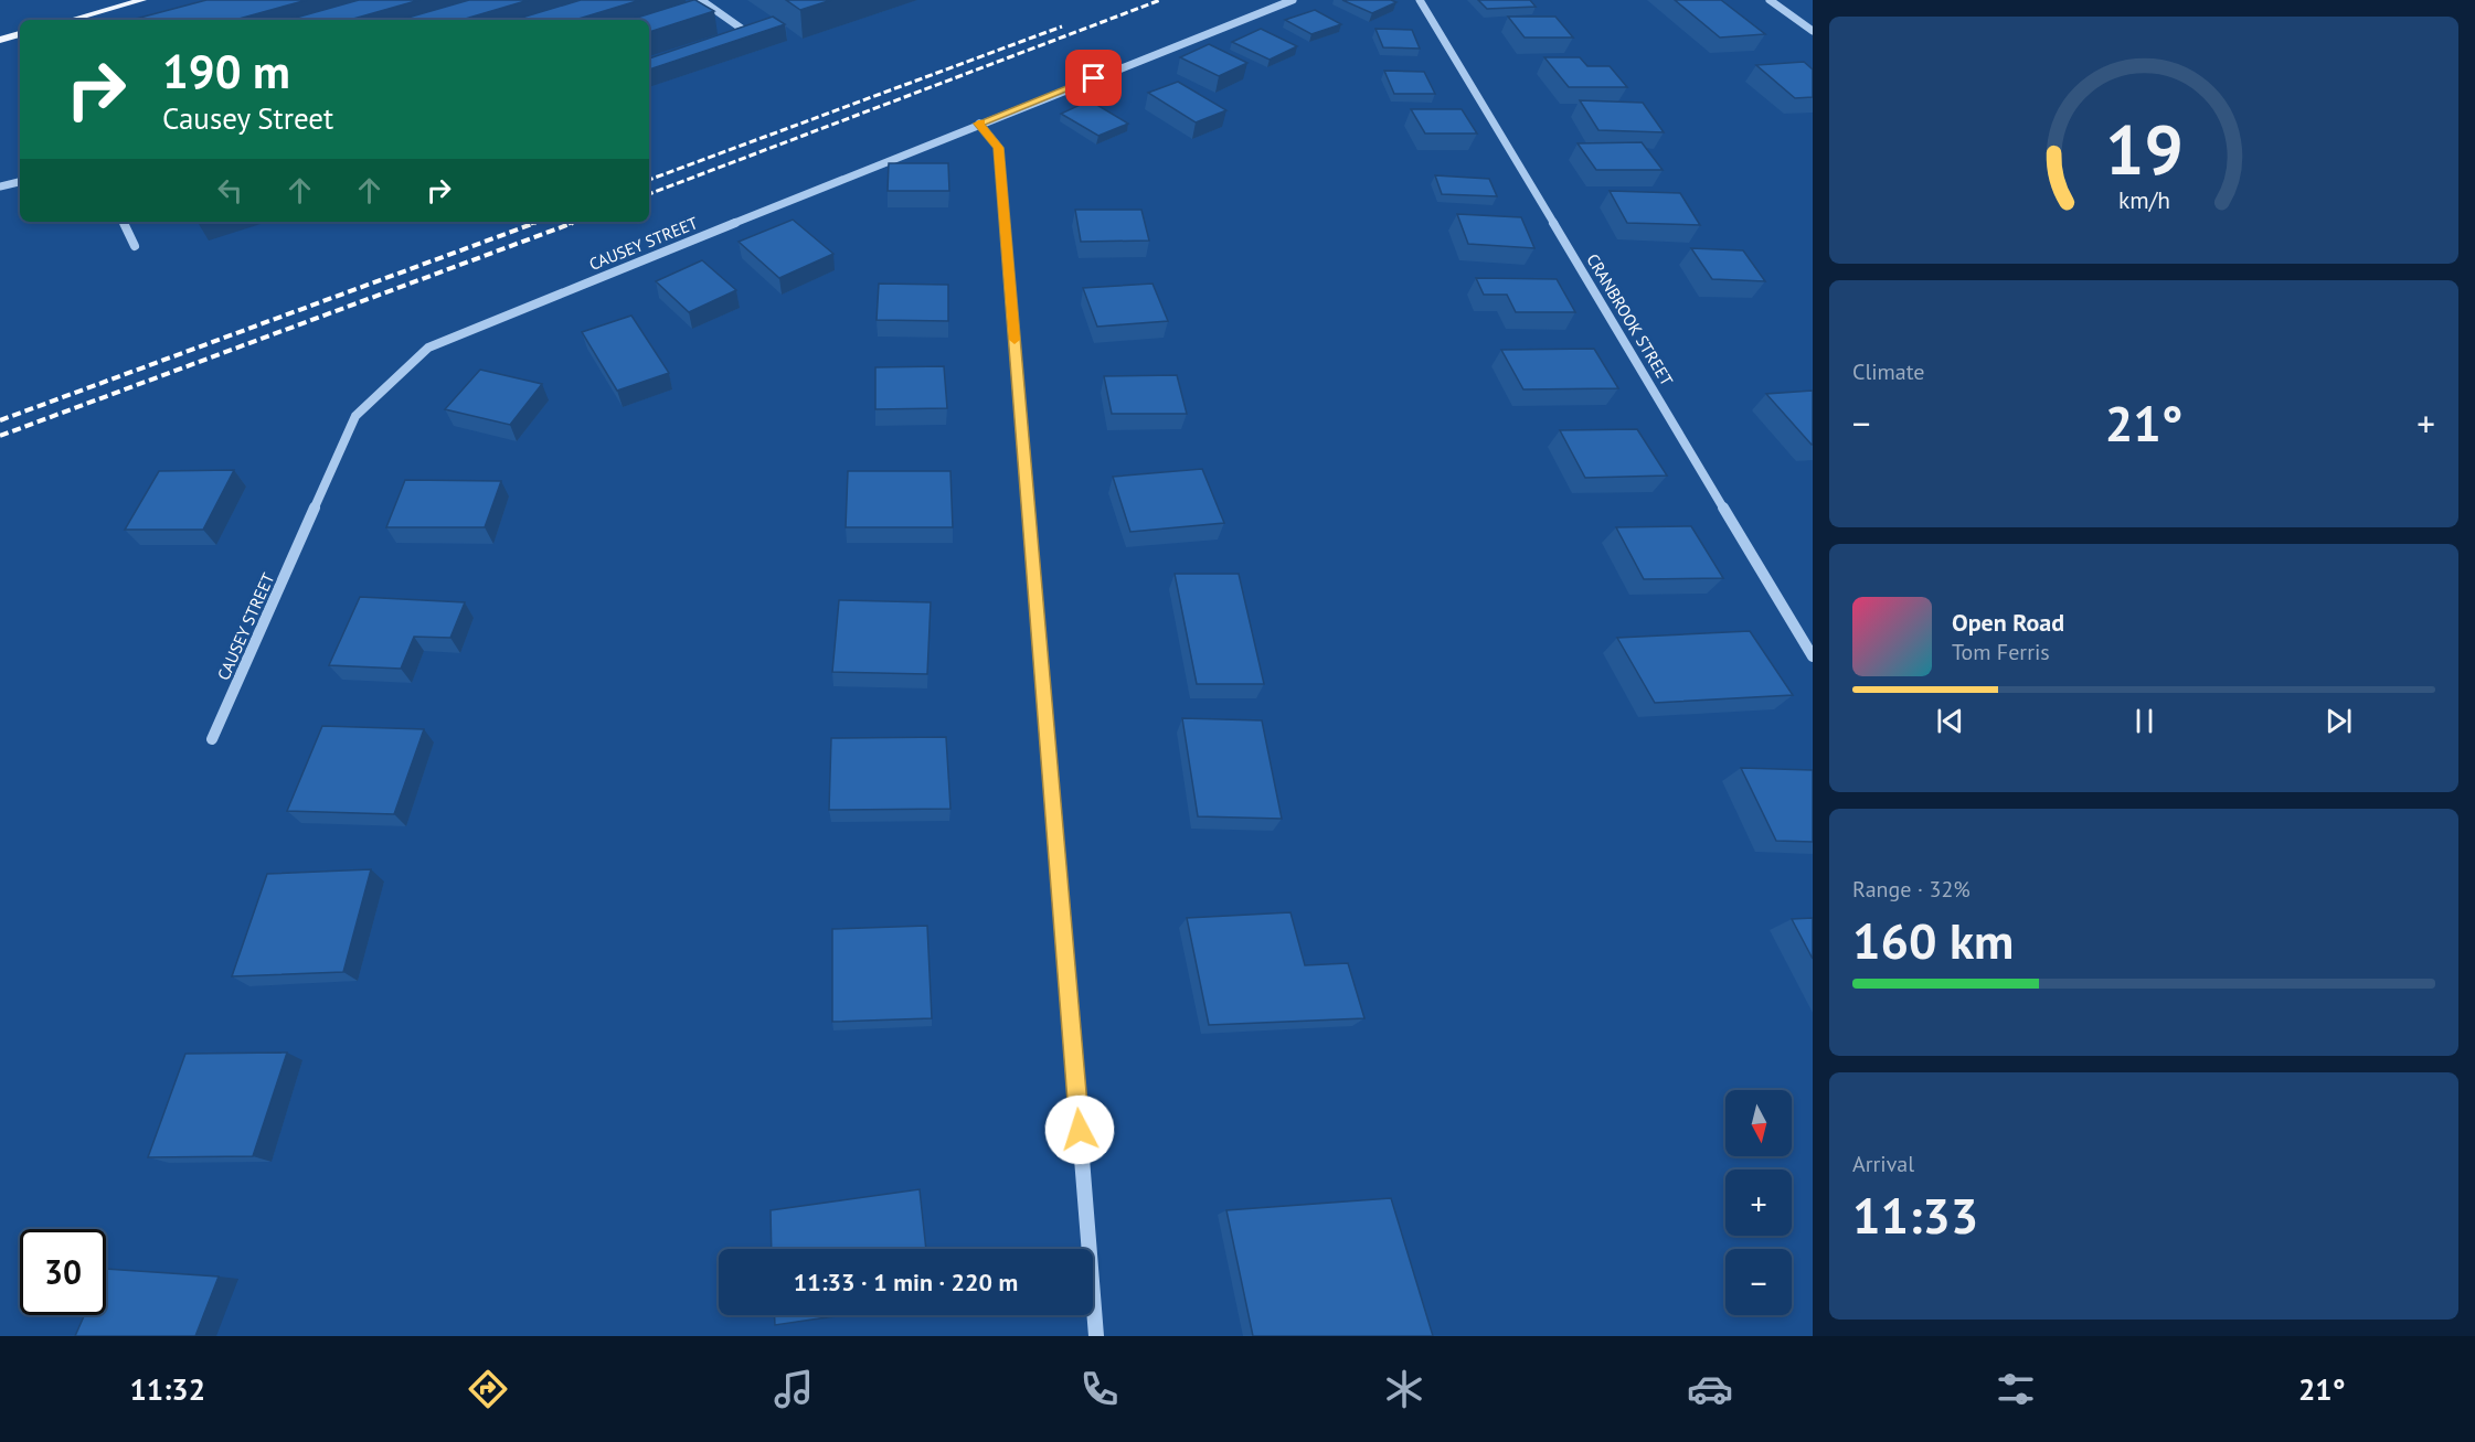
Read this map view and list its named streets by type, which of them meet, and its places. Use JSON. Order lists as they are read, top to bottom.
{
  "streets": {
    "street": ["CAUSEY STREET", "CRANBROOK STREET"]
  },
  "north": "bottom",
  "page": {
    "turn": ["190 m", "Causey Street"],
    "tile": [
      "Climate",
      ["Range · 32%", "160 km"],
      ["Arrival", "11:33"]
    ],
    "heat": ["−", "21°", "+"],
    "song": ["Open Road", "Tom Ferris"],
    "map_buttons": ["+", "−"],
    "limit": "30",
    "trip": "11:33 · 1 min · 220 m",
    "tabs": ["11:32", "21°"],
    "gauge": ["19", "km/h"]
  }
}
